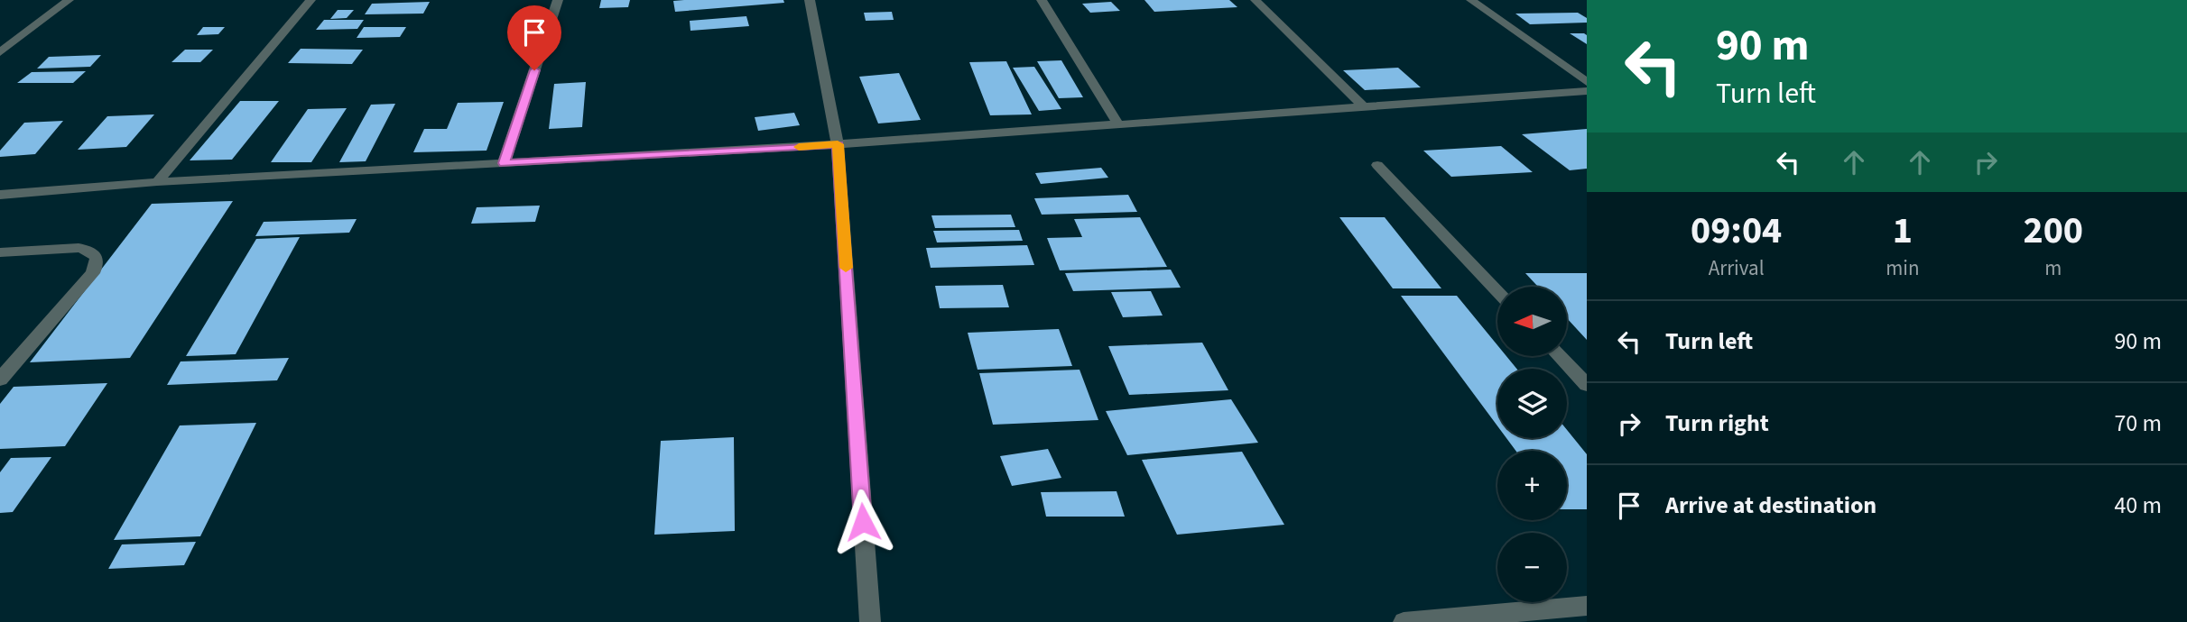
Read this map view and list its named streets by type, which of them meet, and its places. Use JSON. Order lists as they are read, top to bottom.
{
  "north": "left",
  "page": {
    "turn": ["90 m", "Turn left"],
    "eta": [
      "09:04",
      "Arrival",
      "1",
      "min",
      "200",
      "m"
    ],
    "map_buttons": ["+", "−"],
    "list": [
      {
        "name": "Turn left",
        "value": "90 m"
      },
      {
        "name": "Turn right",
        "value": "70 m"
      },
      {
        "name": "Arrive at destination",
        "value": "40 m"
      }
    ]
  }
}
